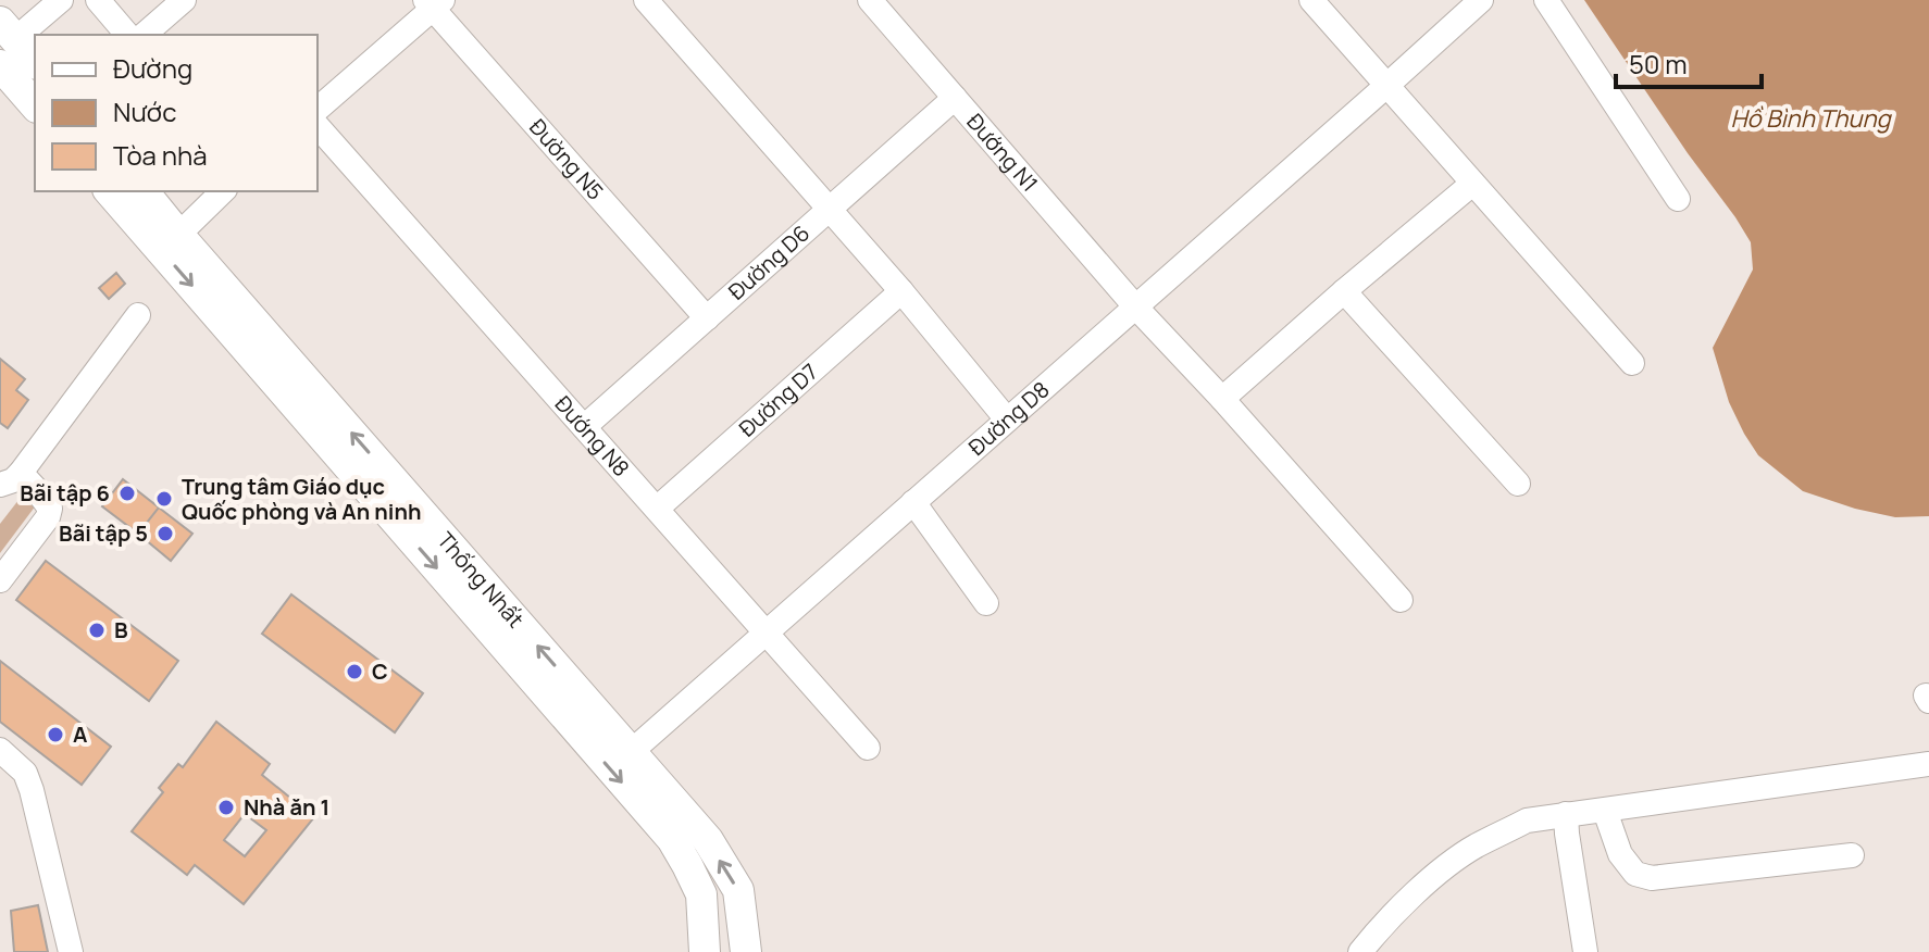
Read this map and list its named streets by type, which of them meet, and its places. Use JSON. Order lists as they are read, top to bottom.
{
  "streets": {
    "main road": ["Thống Nhất"],
    "street": [
      "Đướng N1",
      "Đường N5",
      "Đường D6",
      "Đường D7",
      "Đường D8",
      "Đướng N8"
    ]
  },
  "crossings": [
    ["Đướng N1", "Đường D6"],
    ["Đướng N1", "Đường D8"],
    ["Đường N5", "Đường D6"],
    ["Đường D6", "Đướng N8"],
    ["Đường D7", "Đướng N8"],
    ["Đường D8", "Đướng N8"],
    ["Đường D8", "Thống Nhất"]
  ],
  "water": ["Hồ Bình Thung"],
  "places": [
    "Bãi tập 6",
    "Trung tâm Giáo dục Quốc phòng và An ninh",
    "Bãi tập 5",
    "B",
    "C",
    "A",
    "Nhà ăn 1"
  ],
  "legend": ["Đường", "Nước", "Tòa nhà"],
  "scale_bar": "50 m"
}
